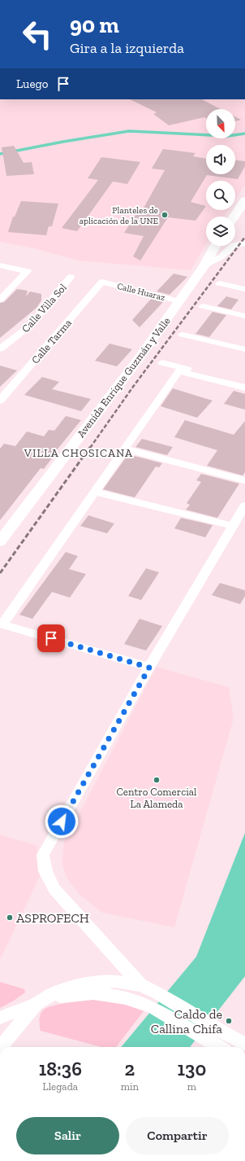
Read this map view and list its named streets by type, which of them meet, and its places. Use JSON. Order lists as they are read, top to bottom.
{
  "streets": {
    "street": [
      "Calle Huaraz",
      "Calle Villa Sol",
      "Calle Tarma",
      "Avenida Enrique Guzmán y Valle"
    ]
  },
  "crossings": [
    ["Calle Huaraz", "Calle Tarma"],
    ["Calle Huaraz", "Avenida Enrique Guzmán y Valle"]
  ],
  "districts": ["VILLA CHOSICANA"],
  "places": [
    "Planteles de aplicación de la UNE",
    "Centro Comercial La Alameda",
    "ASPROFECH",
    "Caldo de Callina Chifa"
  ],
  "north": "bottom right",
  "page": {
    "turn": ["90 m", "Gira a la izquierda"],
    "then": "Luego",
    "eta": [
      "18:36",
      "Llegada",
      "2",
      "min",
      "130",
      "m"
    ],
    "buttons": ["Salir", "Compartir"]
  }
}
